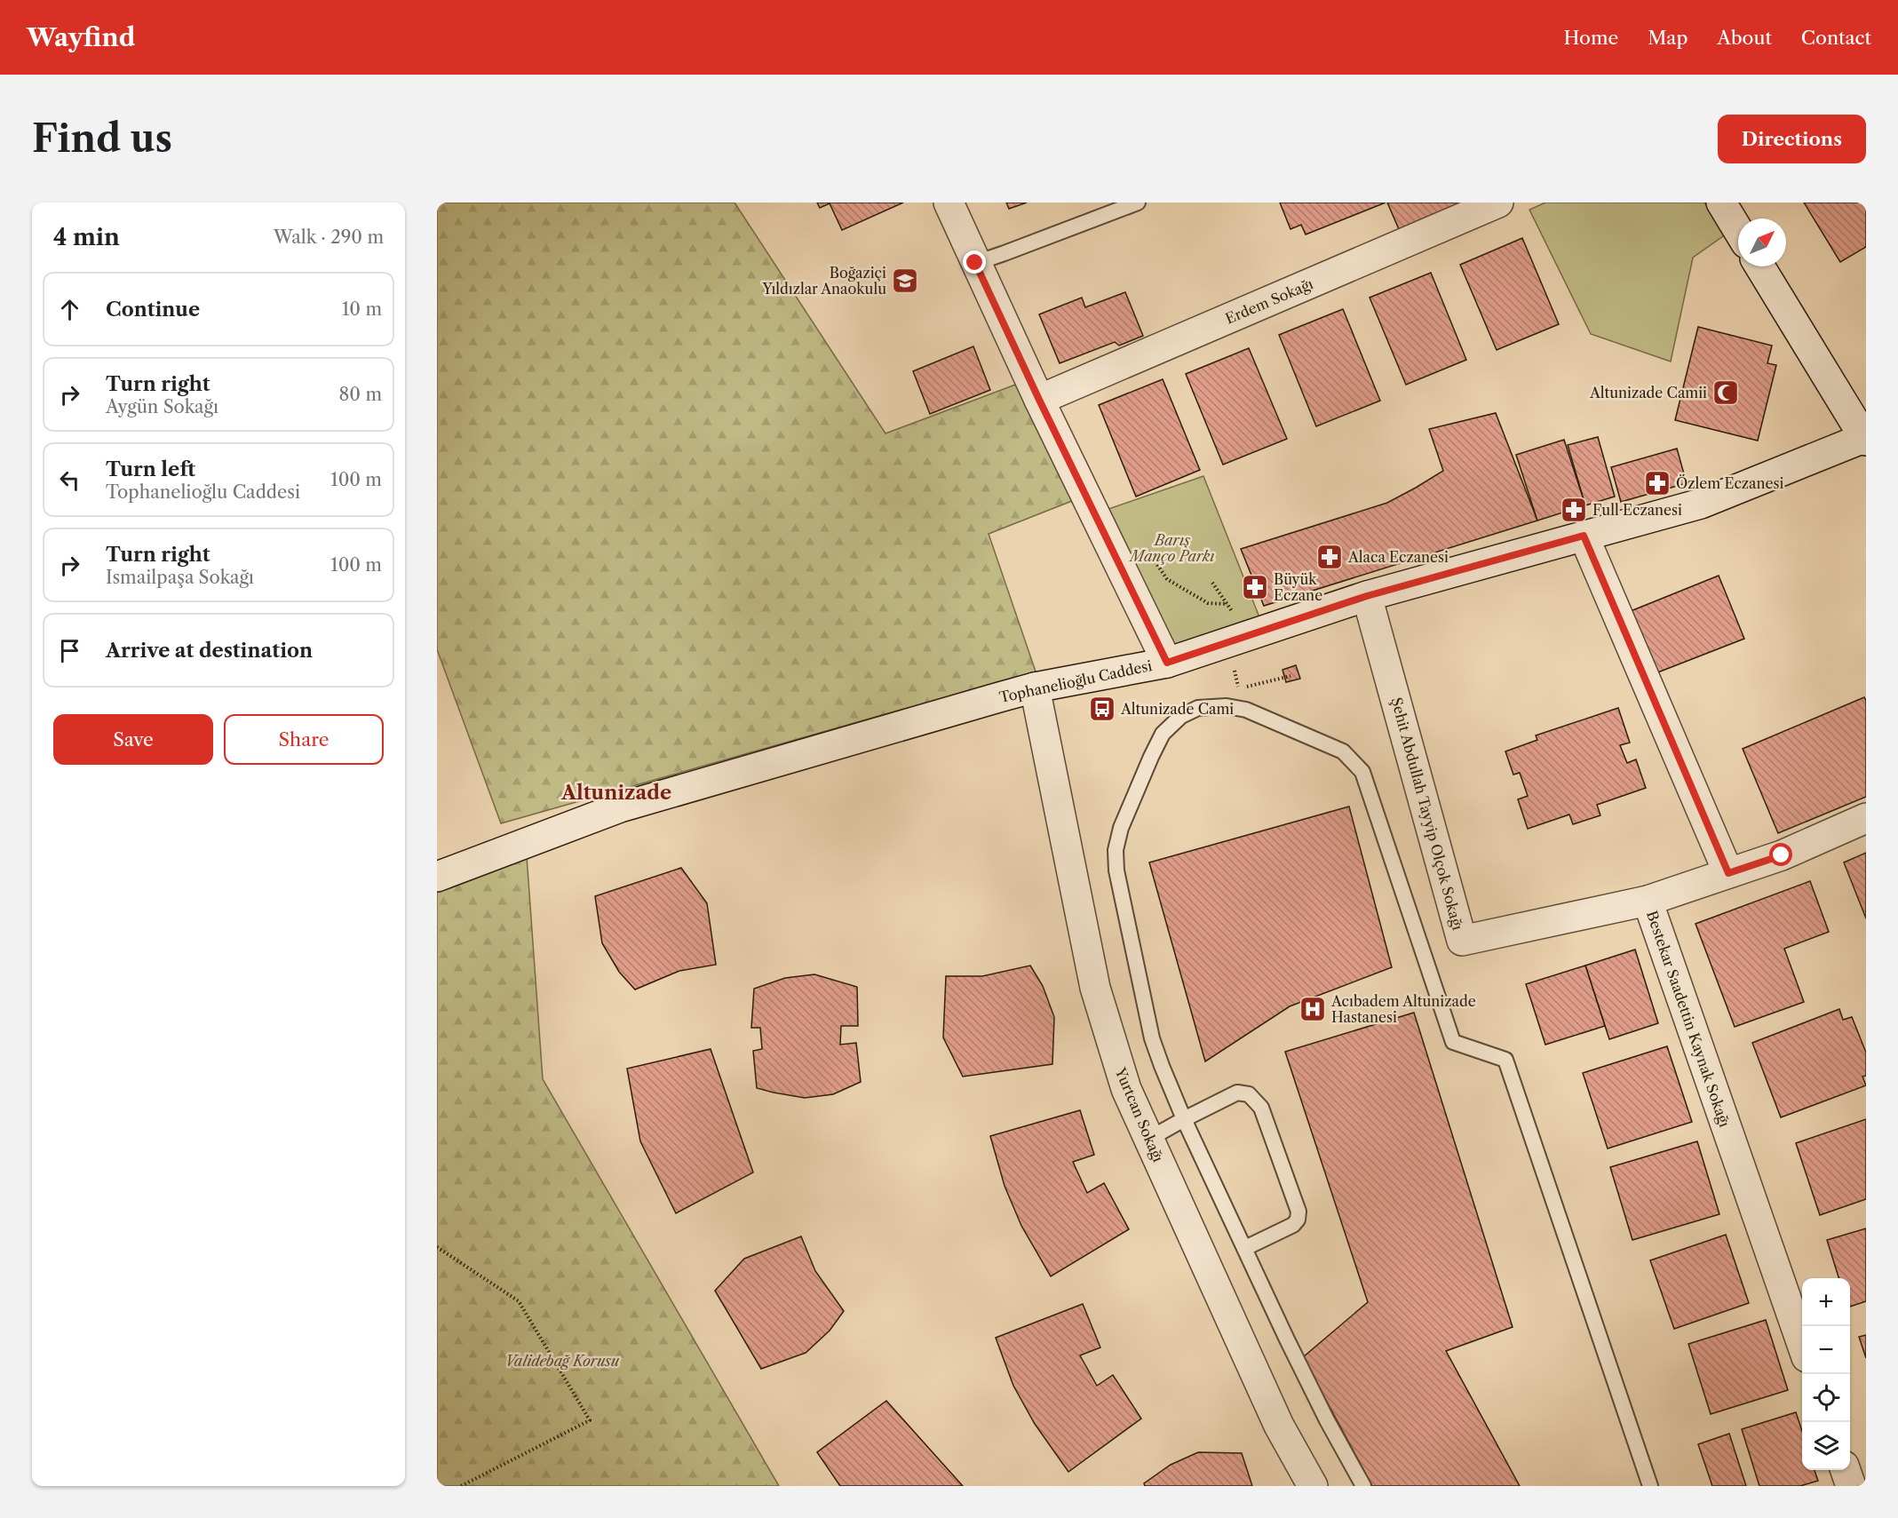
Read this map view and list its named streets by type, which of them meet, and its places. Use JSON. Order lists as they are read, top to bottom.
{
  "streets": {
    "street": [
      "Erdem Sokağı",
      "Tophanelioğlu Caddesi",
      "Şehit Abdullah Tayyip Olçok Sokağı",
      "Bestekar Saadettin Kaynak Sokağı",
      "Yurtcan Sokağı"
    ]
  },
  "crossings": [
    ["Tophanelioğlu Caddesi", "Şehit Abdullah Tayyip Olçok Sokağı"],
    ["Tophanelioğlu Caddesi", "Yurtcan Sokağı"],
    ["Şehit Abdullah Tayyip Olçok Sokağı", "Bestekar Saadettin Kaynak Sokağı"]
  ],
  "districts": ["Altunizade"],
  "parks": ["Barış Manço Parkı", "Validebağ Korusu"],
  "places": {
    "school or university": ["Boğaziçi Yıldızlar Anaokulu"],
    "mosque": ["Altunizade Camii"],
    "pharmacy": [
      "Özlem Eczanesi",
      "Full Eczanesi",
      "Alaca Eczanesi",
      "Büyük Eczane"
    ],
    "bus stop": ["Altunizade Cami"],
    "hospital": ["Acıbadem Altunizade Hastanesi"]
  },
  "north": "top right",
  "page": {
    "header": "Wayfind",
    "nav": [
      "Home",
      "Map",
      "About",
      "Contact"
    ],
    "buttons": [
      "Directions",
      ["Save", "Share"]
    ],
    "title": "Find us",
    "heading": ["4 min", "Walk · 290 m"],
    "list": [
      ["Continue", "10 m"],
      ["Turn right", "Aygün Sokağı", "80 m"],
      ["Turn left", "Tophanelioğlu Caddesi", "100 m"],
      ["Turn right", "Ismailpaşa Sokağı", "100 m"],
      "Arrive at destination"
    ],
    "map_buttons": ["+", "−"]
  }
}
